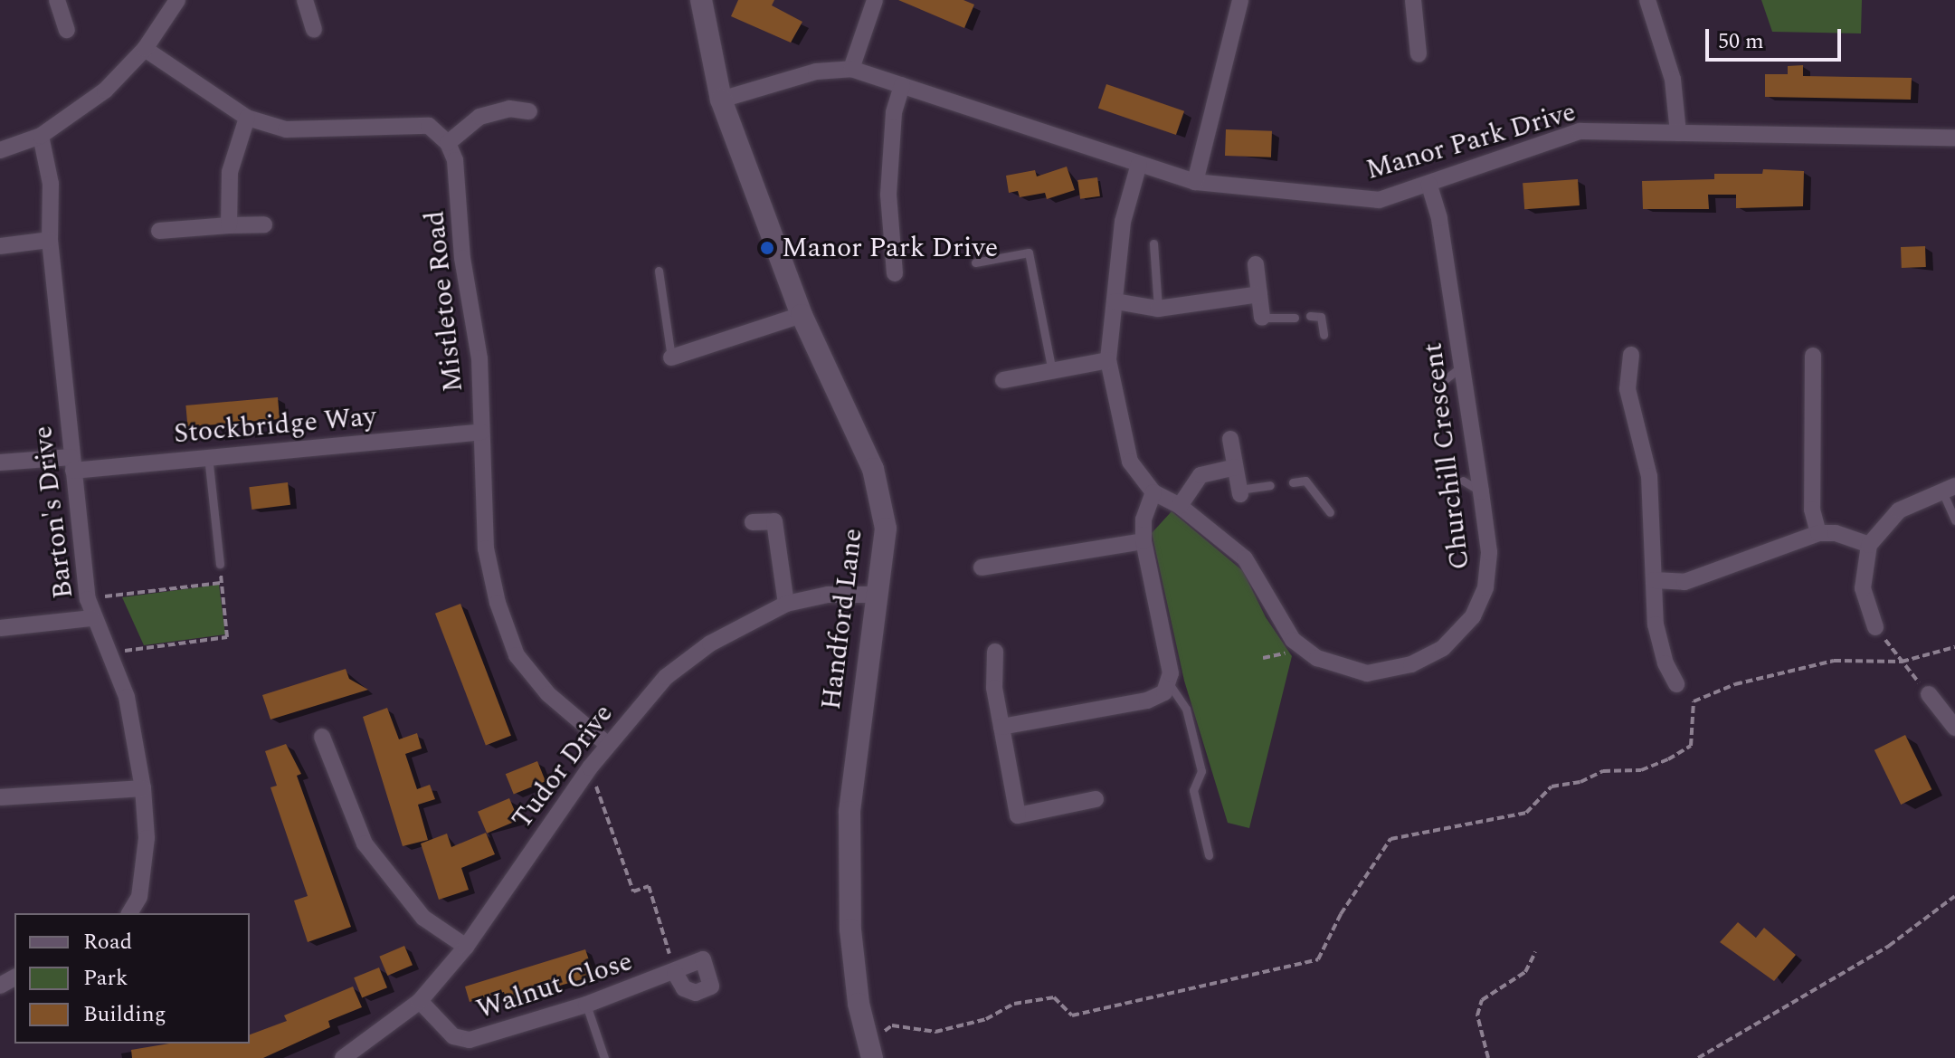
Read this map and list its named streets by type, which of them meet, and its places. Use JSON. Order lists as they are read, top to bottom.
{
  "streets": {
    "street": [
      "Manor Park Drive",
      "Mistletoe Road",
      "Stockbridge Way",
      "Churchill Crescent",
      "Barton's Drive",
      "Handford Lane",
      "Tudor Drive",
      "Walnut Close"
    ]
  },
  "crossings": [
    ["Manor Park Drive", "Churchill Crescent"],
    ["Manor Park Drive", "Handford Lane"],
    ["Mistletoe Road", "Stockbridge Way"],
    ["Mistletoe Road", "Tudor Drive"],
    ["Stockbridge Way", "Barton's Drive"],
    ["Handford Lane", "Tudor Drive"],
    ["Tudor Drive", "Walnut Close"]
  ],
  "places": ["Manor Park Drive"],
  "legend": ["Road", "Park", "Building"],
  "scale_bar": "50 m"
}
